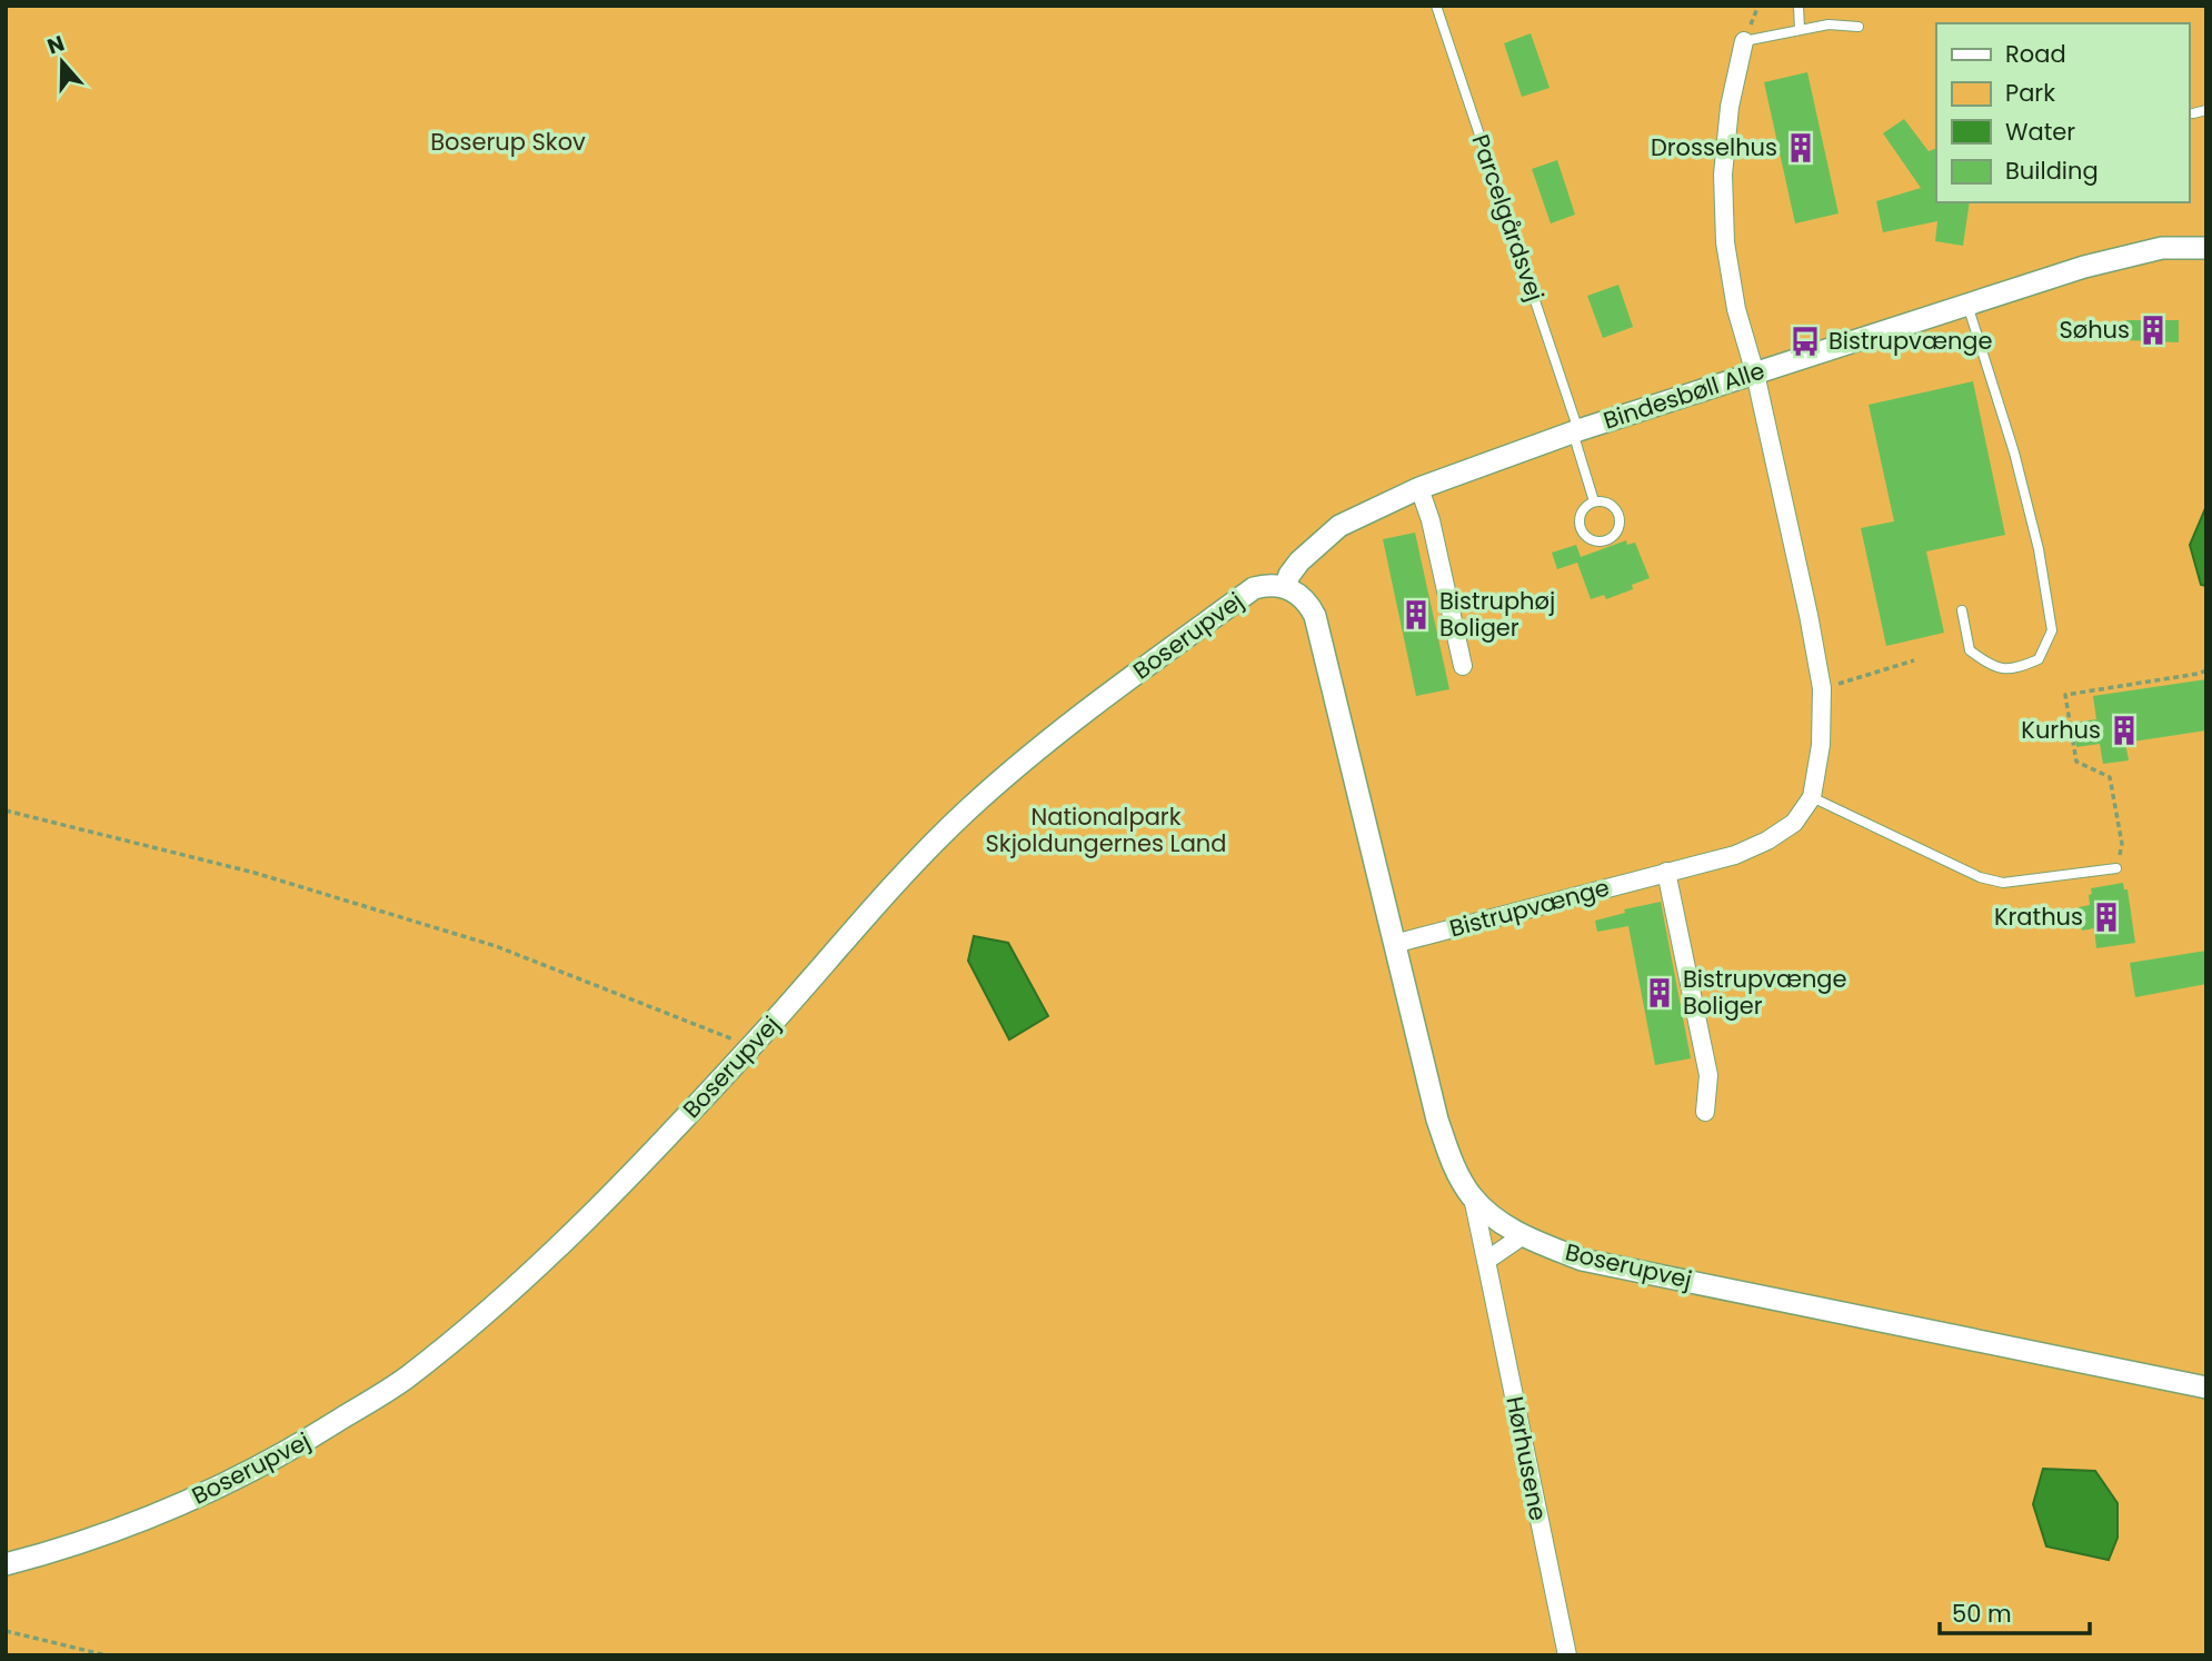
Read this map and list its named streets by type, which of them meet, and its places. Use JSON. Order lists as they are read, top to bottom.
{
  "streets": {
    "street": [
      "Bindesbøll Alle",
      "Boserupvej",
      "Bistrupvænge",
      "Hørhusene"
    ],
    "lane": ["Parcelgårdsvej"]
  },
  "crossings": [
    ["Parcelgårdsvej", "Bindesbøll Alle"],
    ["Bindesbøll Alle", "Boserupvej"],
    ["Bindesbøll Alle", "Bistrupvænge"],
    ["Boserupvej", "Bistrupvænge"],
    ["Boserupvej", "Hørhusene"]
  ],
  "parks": ["Boserup Skov", "Nationalpark Skjoldungernes Land"],
  "places": {
    "building": [
      "Drosselhus",
      "Søhus",
      "Bistruphøj Boliger",
      "Kurhus",
      "Krathus",
      "Bistrupvænge Boliger"
    ],
    "bus stop": ["Bistrupvænge"]
  },
  "legend": [
    "Road",
    "Park",
    "Water",
    "Building"
  ],
  "scale_bar": "50 m",
  "north": "top"
}
